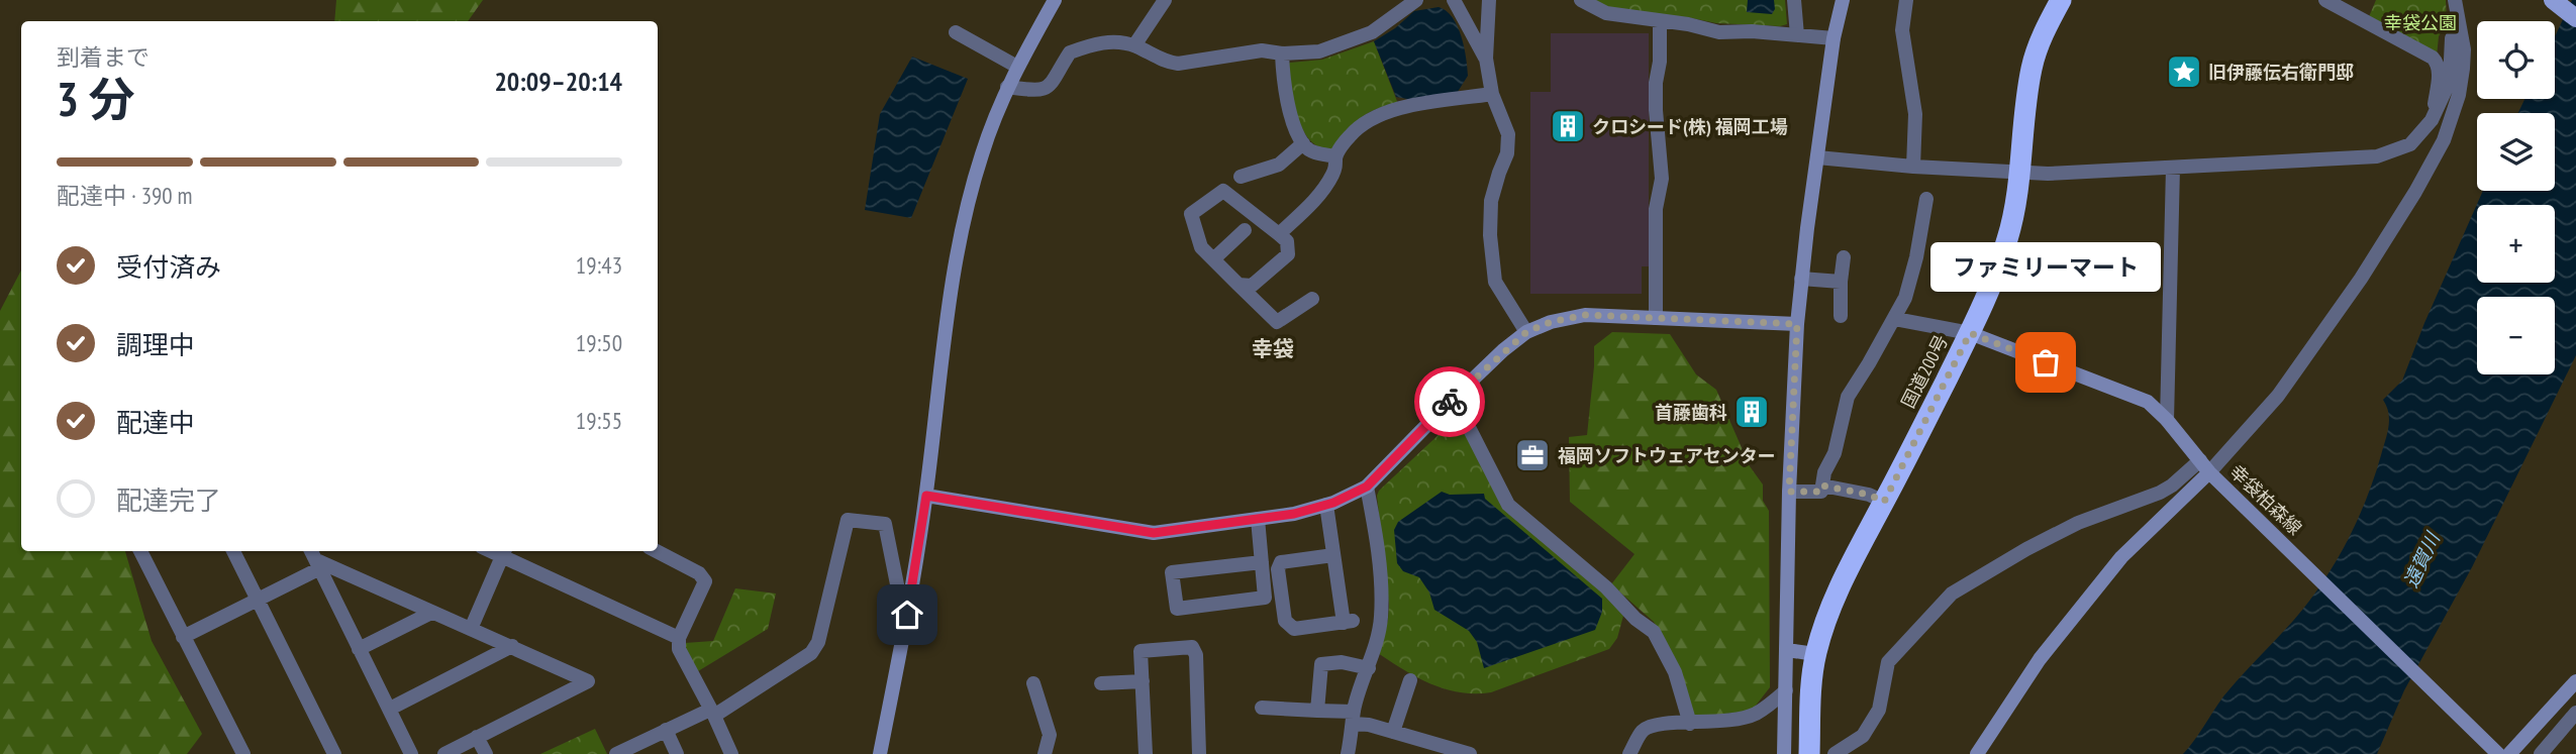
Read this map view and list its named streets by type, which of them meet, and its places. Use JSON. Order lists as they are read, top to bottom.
{
  "streets": {
    "highway": ["国道200号"],
    "street": ["幸袋柏森線"]
  },
  "crossings": [
    ["国道200号", "幸袋柏森線"]
  ],
  "districts": ["幸袋"],
  "water": ["遠賀川"],
  "parks": ["幸袋公園"],
  "places": {
    "place": ["旧伊藤伝右衛門邸"],
    "building": ["クロシード(株) 福岡工場", "首藤歯科"],
    "other": ["ファミリーマート"],
    "office": ["福岡ソフトウェアセンター"]
  },
  "page": {
    "map_buttons": ["+", "−"],
    "heading": ["3 分", "到着まで", "20:09–20:14"],
    "bar": "配達中 · 390 m",
    "list": [
      ["受付済み", "19:43"],
      ["調理中", "19:50"],
      ["配達中", "19:55"],
      "配達完了"
    ],
    "bubble": "ファミリーマート"
  }
}
